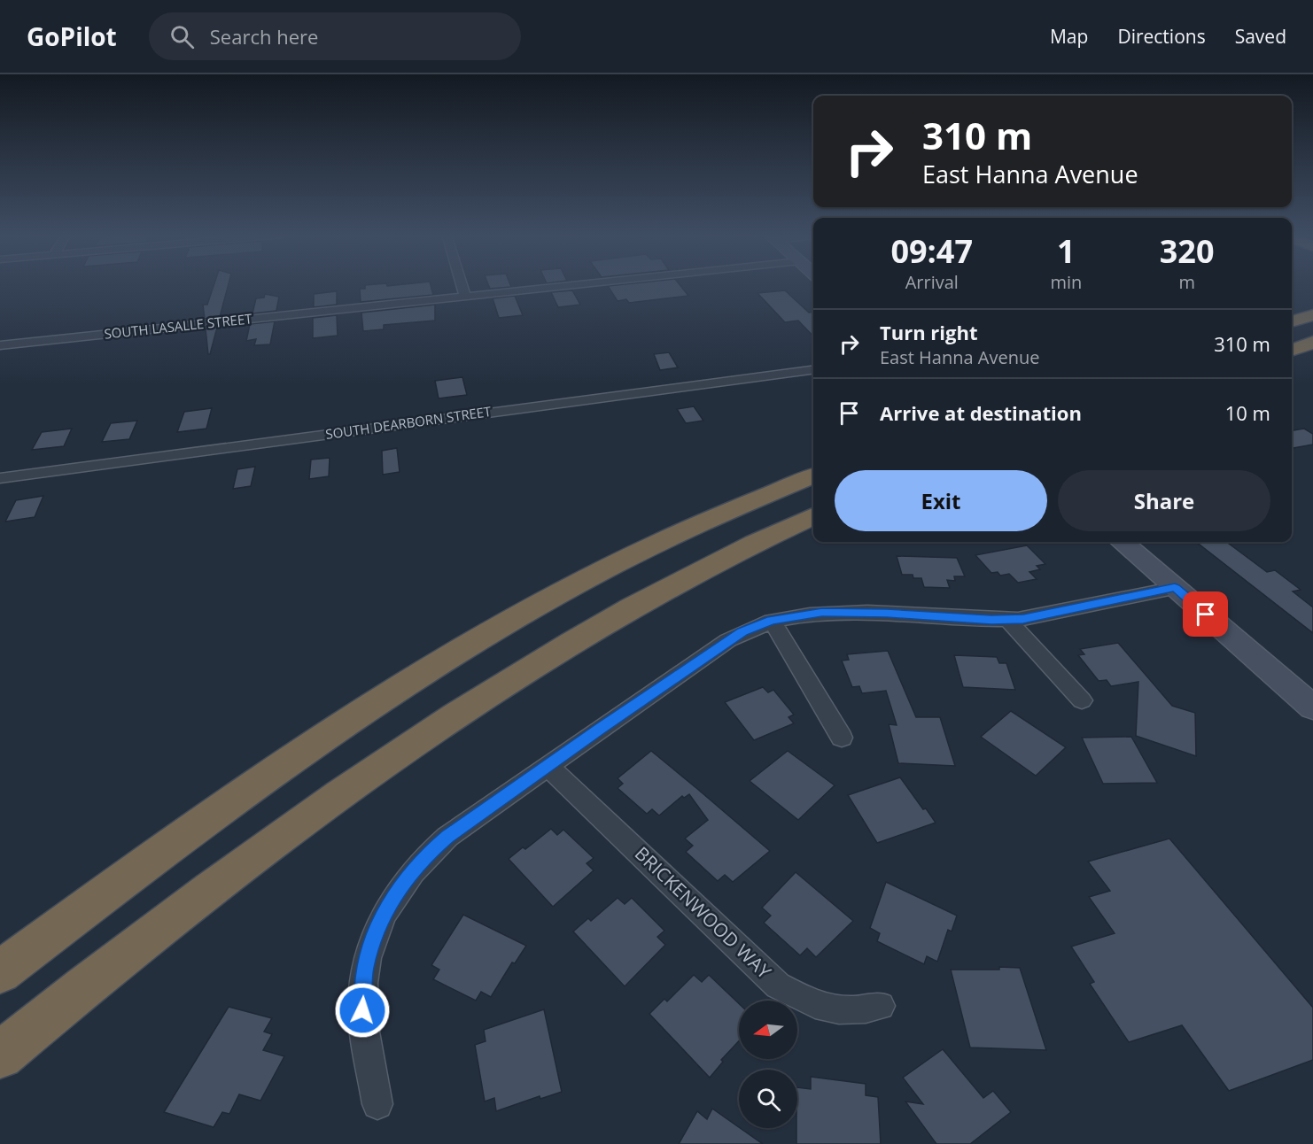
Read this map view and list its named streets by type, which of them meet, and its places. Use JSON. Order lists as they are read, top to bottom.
{
  "streets": {
    "street": ["SOUTH LASALLE STREET", "SOUTH DEARBORN STREET", "BRICKENWOOD WAY"]
  },
  "north": "left",
  "page": {
    "header": "GoPilot",
    "search": "Search here",
    "nav": ["Map", "Directions", "Saved"],
    "turn": ["310 m", "East Hanna Avenue"],
    "eta": [
      "09:47",
      "Arrival",
      "1",
      "min",
      "320",
      "m"
    ],
    "list": [
      {
        "name": "Turn right",
        "note": "East Hanna Avenue",
        "value": "310 m"
      },
      {
        "name": "Arrive at destination",
        "value": "10 m"
      }
    ],
    "buttons": ["Exit", "Share"]
  }
}
